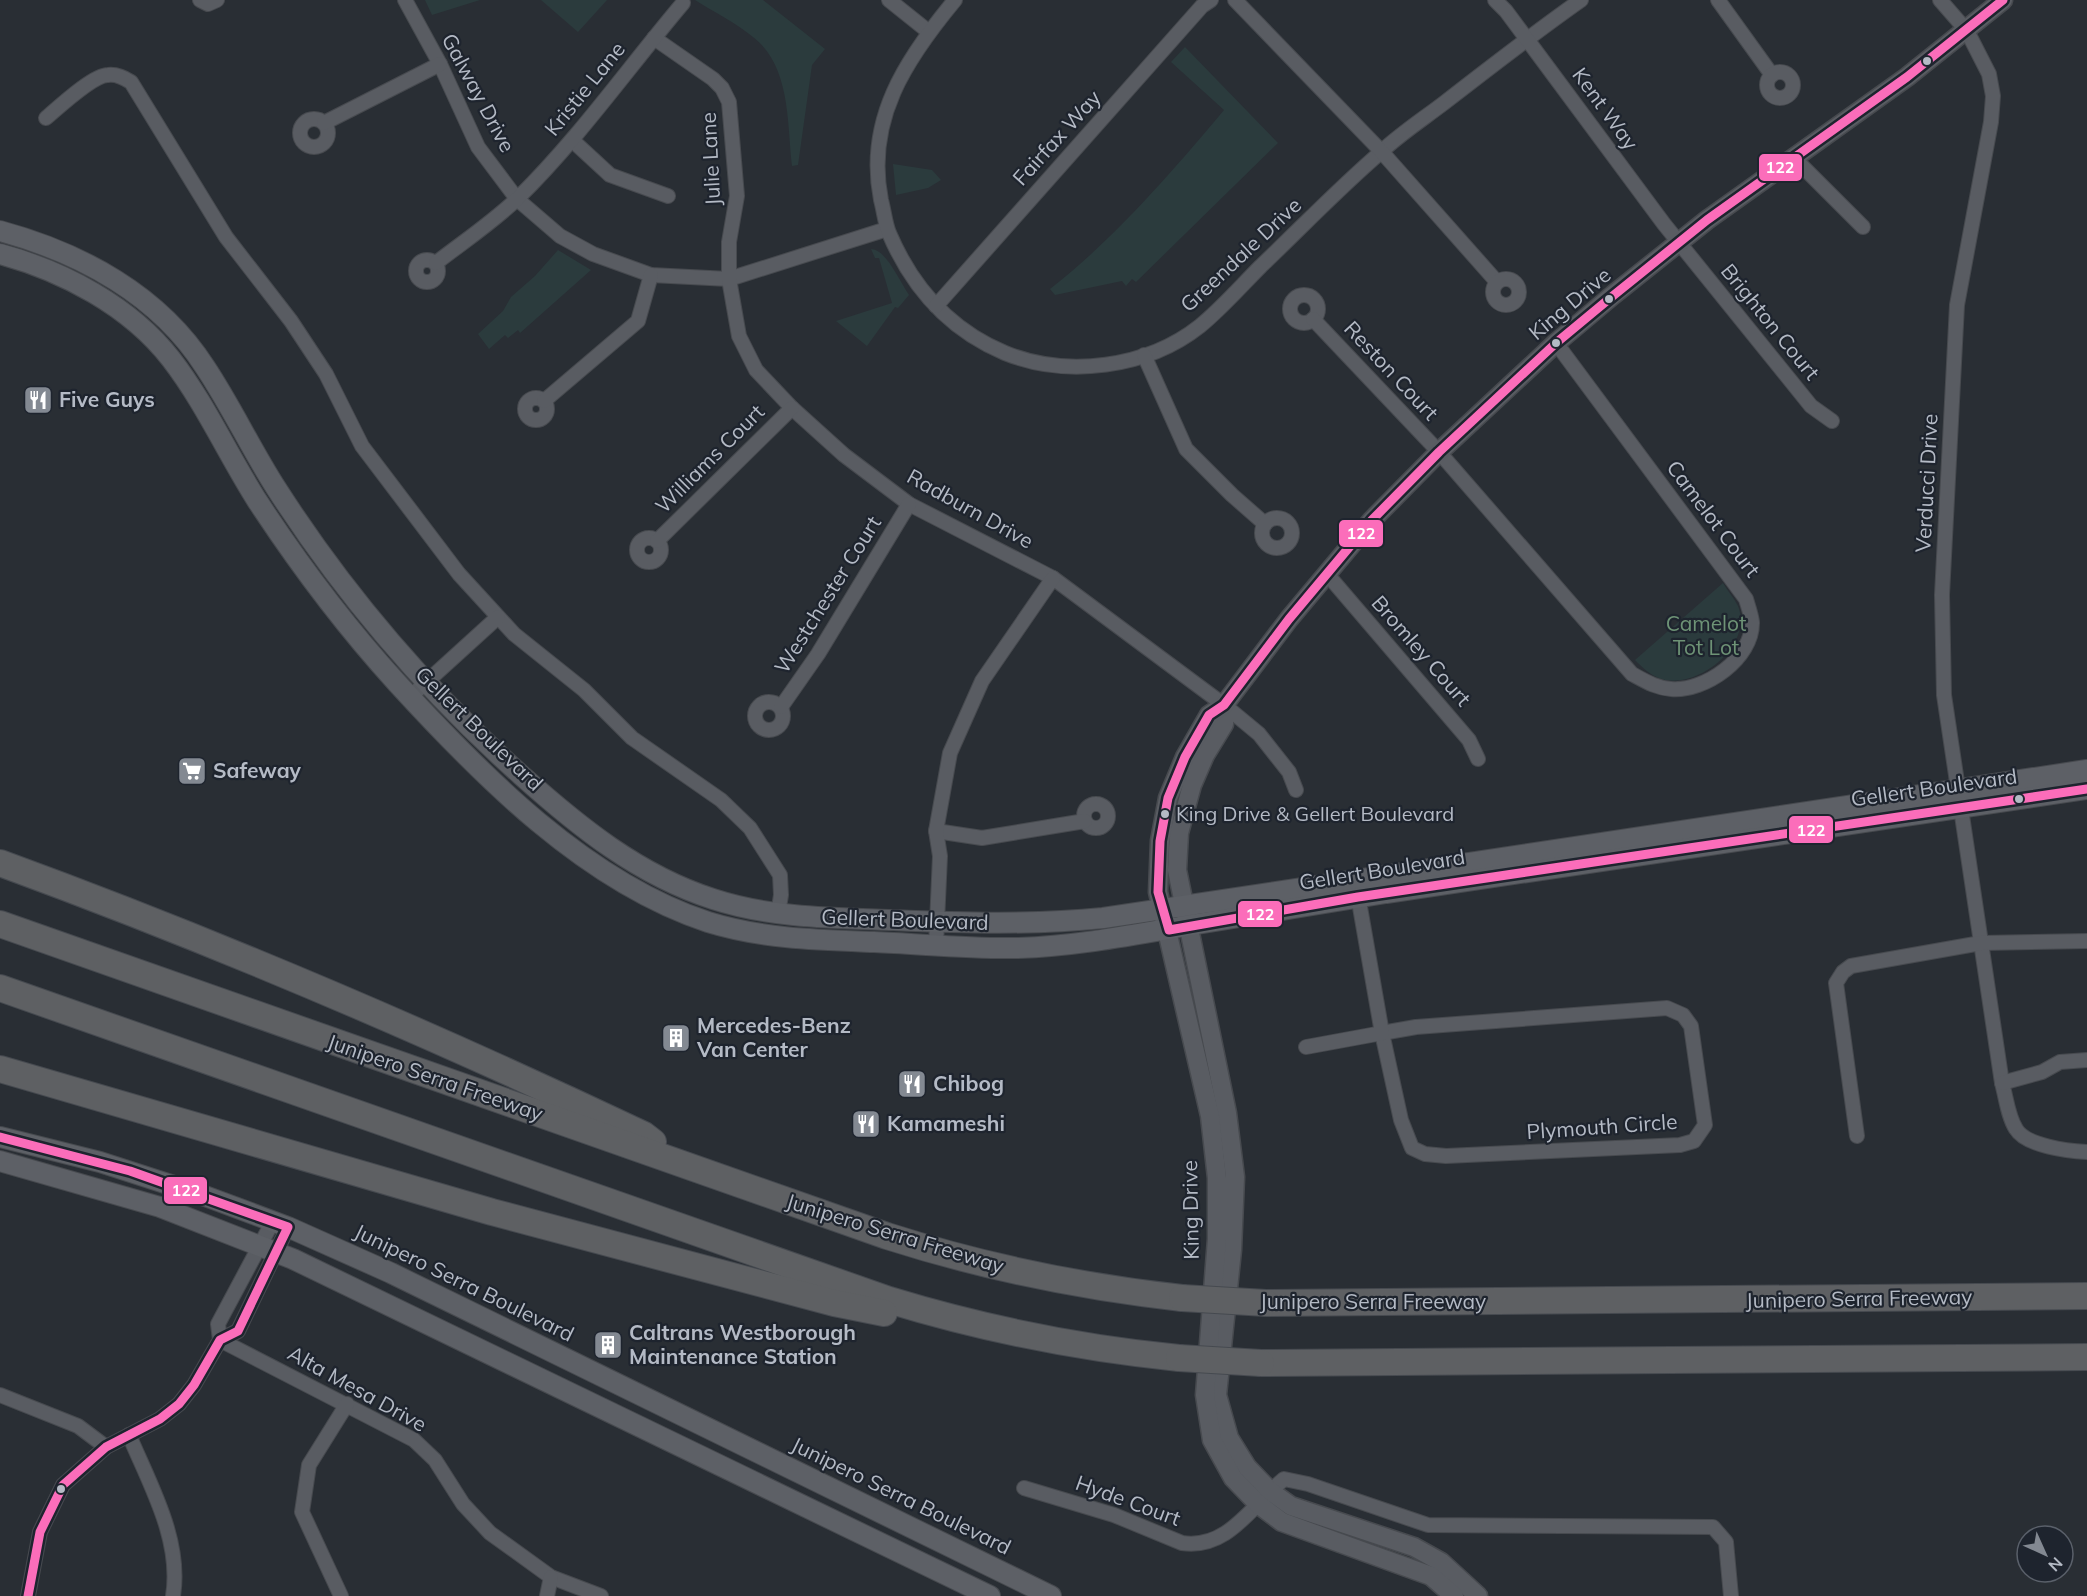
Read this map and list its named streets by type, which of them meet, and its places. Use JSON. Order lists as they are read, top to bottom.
{
  "streets": {
    "highway": ["Junipero Serra Freeway"],
    "main road": ["Gellert Boulevard", "Junipero Serra Boulevard"],
    "street": [
      "Kristie Lane",
      "Galway Drive",
      "Kent Way",
      "Fairfax Way",
      "Julie Lane",
      "Greendale Drive",
      "King Drive",
      "Brighton Court",
      "Reston Court",
      "Williams Court",
      "Verducci Drive",
      "Radburn Drive",
      "Camelot Court",
      "Westchester Court",
      "Bromley Court",
      "Plymouth Circle",
      "Alta Mesa Drive",
      "Hyde Court"
    ]
  },
  "crossings": [
    ["Kristie Lane", "Galway Drive"],
    ["Kristie Lane", "Julie Lane"],
    ["Galway Drive", "Julie Lane"],
    ["Galway Drive", "Greendale Drive"],
    ["Galway Drive", "Radburn Drive"],
    ["Kent Way", "Greendale Drive"],
    ["Kent Way", "King Drive"],
    ["Kent Way", "Brighton Court"],
    ["Fairfax Way", "Greendale Drive"],
    ["Julie Lane", "Radburn Drive"],
    ["King Drive", "Brighton Court"],
    ["King Drive", "Reston Court"],
    ["King Drive", "Verducci Drive"],
    ["King Drive", "Radburn Drive"],
    ["King Drive", "Camelot Court"],
    ["King Drive", "Bromley Court"],
    ["King Drive", "Gellert Boulevard"],
    ["King Drive", "Hyde Court"],
    ["Reston Court", "Camelot Court"],
    ["Williams Court", "Radburn Drive"],
    ["Verducci Drive", "Gellert Boulevard"],
    ["Radburn Drive", "Westchester Court"],
    ["Gellert Boulevard", "Plymouth Circle"]
  ],
  "parks": ["Camelot Tot Lot"],
  "places": {
    "restaurant": ["Five Guys", "Chibog", "Kamameshi"],
    "supermarket": ["Safeway"],
    "other": ["King Drive & Gellert Boulevard"],
    "building": ["Mercedes-Benz Van Center", "Caltrans Westborough Maintenance Station"]
  },
  "lines": ["transit line 122"],
  "north": "bottom right"
}
